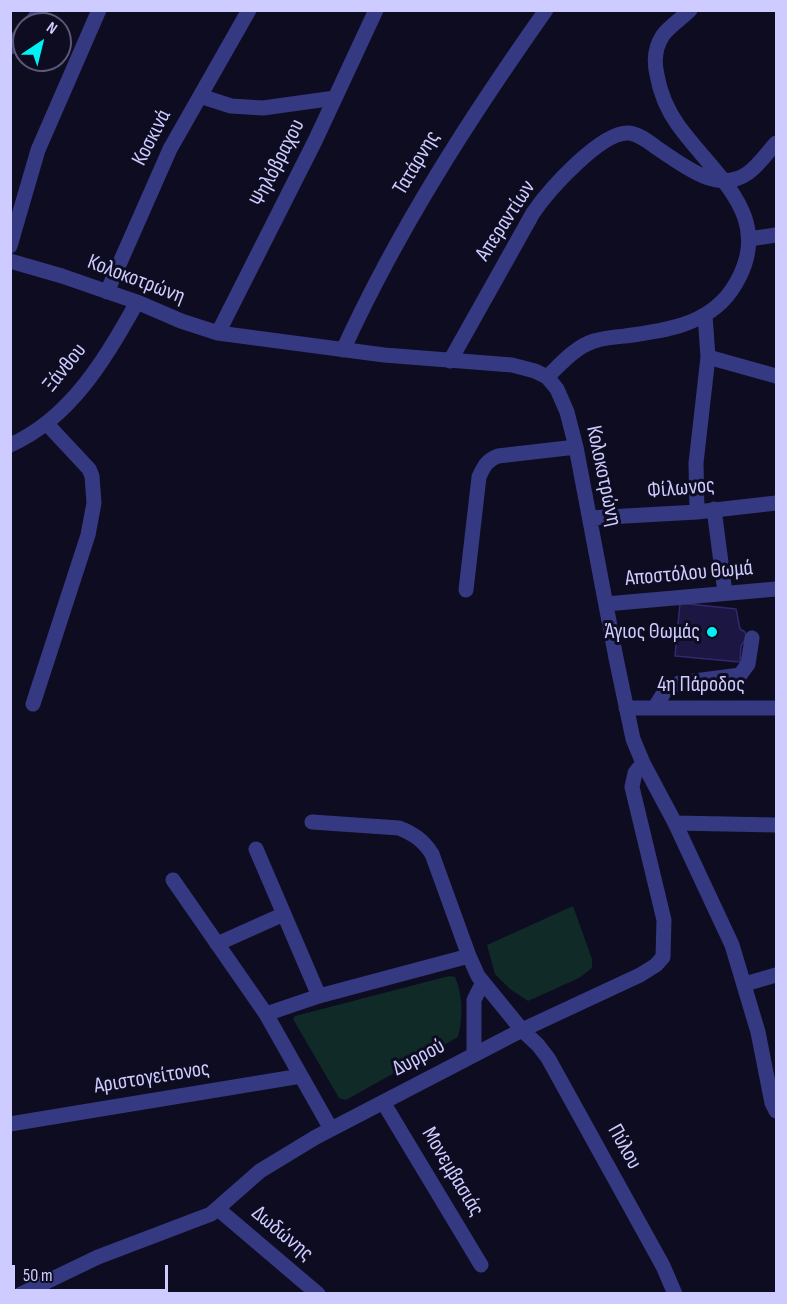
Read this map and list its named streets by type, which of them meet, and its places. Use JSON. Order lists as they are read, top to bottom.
{
  "streets": {
    "street": [
      "Κοσκινά",
      "Ψηλόβραχου",
      "Τατάρνης",
      "Απεραντίων",
      "Κολοκοτρώνη",
      "Ξάνθου",
      "Φίλωνος",
      "Αποστόλου Θωμά",
      "4η Πάροδος",
      "Δυρρού",
      "Αριστογείτονος",
      "Πύλου",
      "Μονεμβασιάς",
      "Δωδώνης"
    ]
  },
  "crossings": [
    ["Κοσκινά", "Κολοκοτρώνη"],
    ["Ψηλόβραχου", "Κολοκοτρώνη"],
    ["Τατάρνης", "Κολοκοτρώνη"],
    ["Απεραντίων", "Κολοκοτρώνη"],
    ["Κολοκοτρώνη", "Ξάνθου"],
    ["Κολοκοτρώνη", "Φίλωνος"],
    ["Κολοκοτρώνη", "Αποστόλου Θωμά"],
    ["Κολοκοτρώνη", "4η Πάροδος"],
    ["Κολοκοτρώνη", "Δυρρού"],
    ["Δυρρού", "Πύλου"],
    ["Δυρρού", "Μονεμβασιάς"],
    ["Δυρρού", "Δωδώνης"]
  ],
  "places": ["Άγιος Θωμάς"],
  "scale_bar": "50 m",
  "north": "top right"
}
